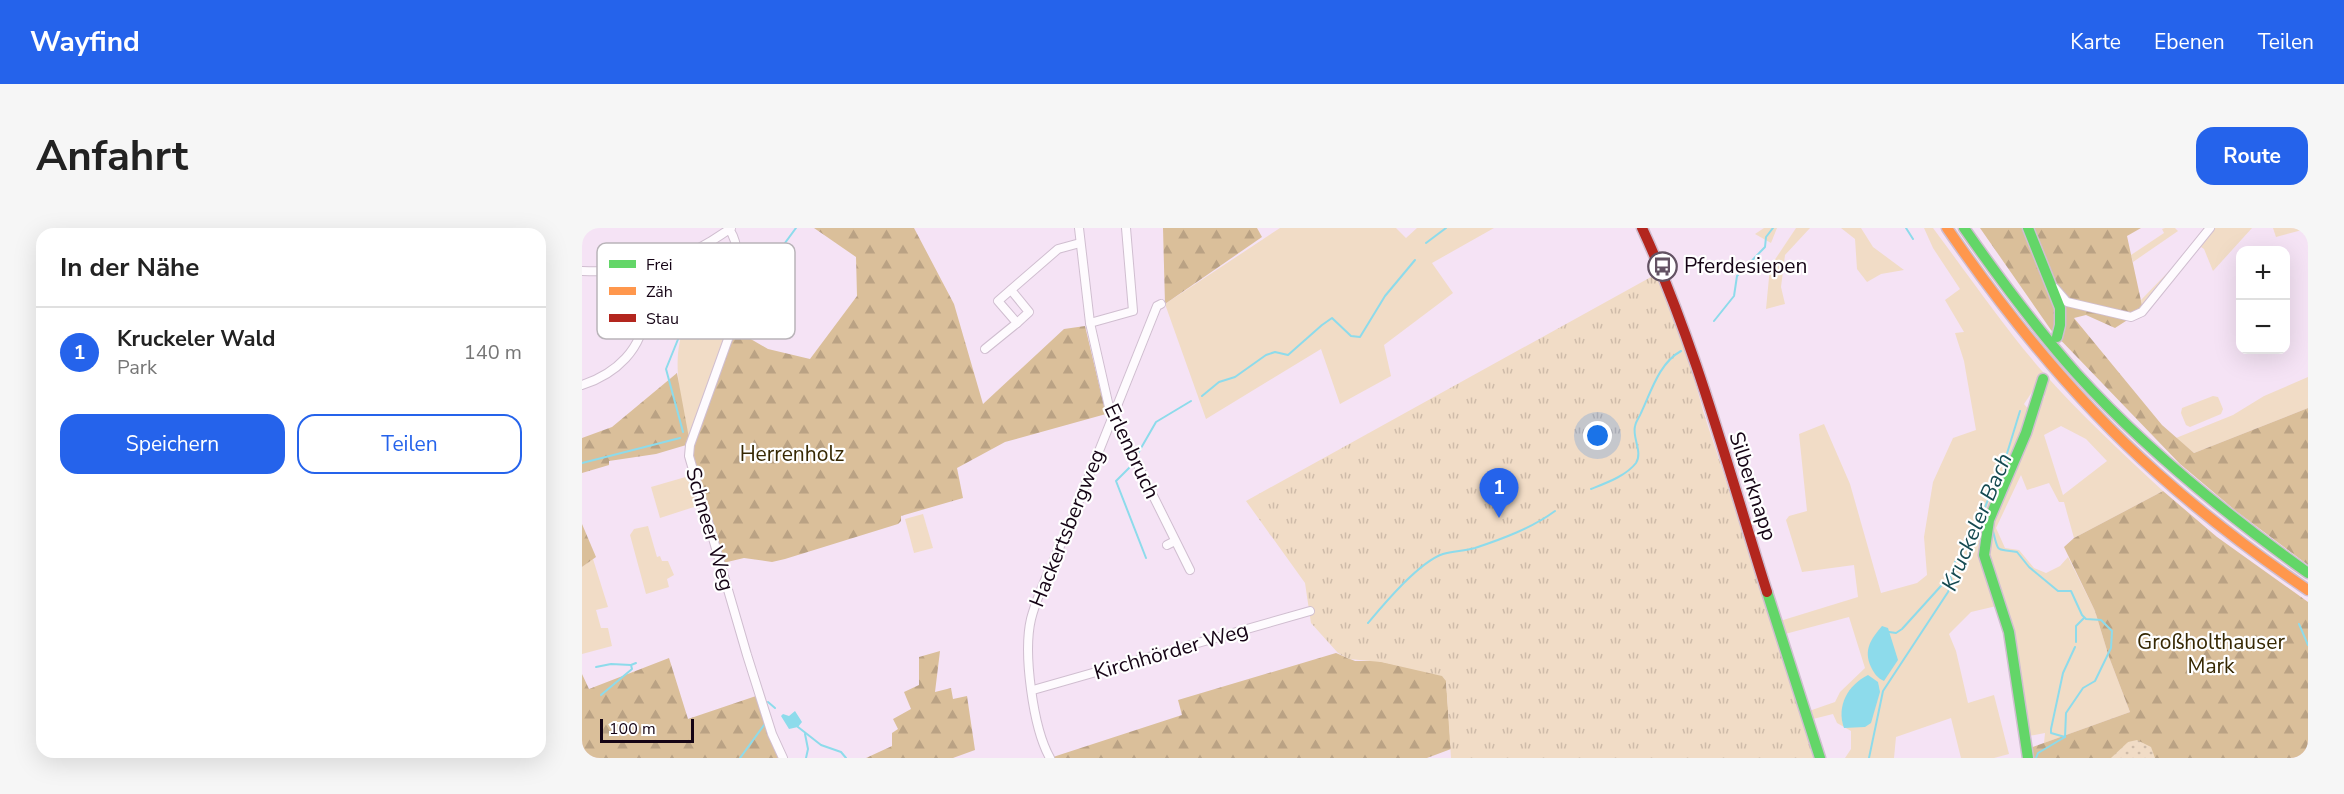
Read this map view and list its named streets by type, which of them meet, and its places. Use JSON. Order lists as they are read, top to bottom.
{
  "streets": {
    "main road": ["Silberknapp"],
    "street": [
      "Erlenbruch",
      "Hackertsbergweg",
      "Schneer Weg",
      "Kirchhörder Weg"
    ]
  },
  "crossings": [
    ["Erlenbruch", "Hackertsbergweg"],
    ["Hackertsbergweg", "Kirchhörder Weg"]
  ],
  "water": ["Kruckeler Bach"],
  "parks": ["Herrenholz", "Großholthauser Mark"],
  "places": {
    "bus stop": ["Pferdesiepen"]
  },
  "legend": ["Frei", "Zäh", "Stau"],
  "scale_bar": "100 m",
  "page": {
    "header": "Wayfind",
    "nav": ["Karte", "Ebenen", "Teilen"],
    "buttons": [
      "Route",
      ["Speichern", "Teilen"]
    ],
    "title": "Anfahrt",
    "heading": "In der Nähe",
    "map_buttons": ["+", "−"],
    "list": [
      {
        "mark": "1",
        "name": "Kruckeler Wald",
        "note": "Park",
        "value": "140 m"
      }
    ],
    "pins": "1",
    "scale": "100 m"
  }
}
